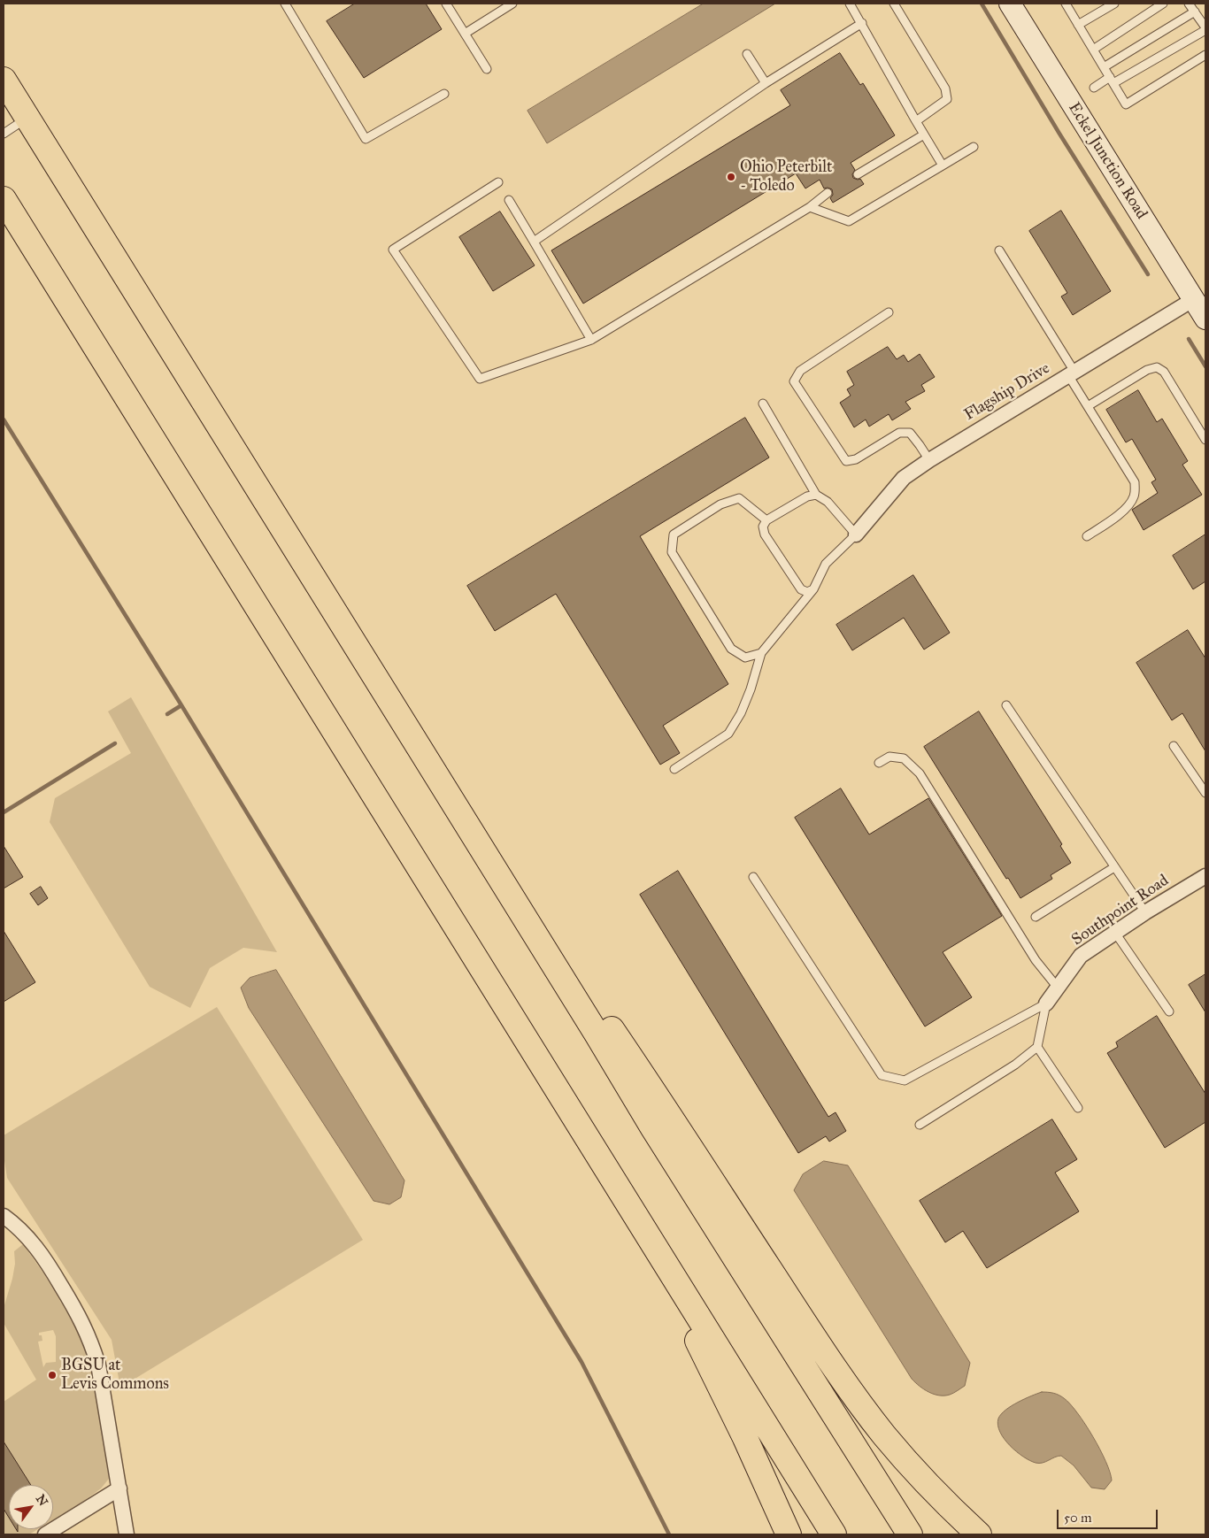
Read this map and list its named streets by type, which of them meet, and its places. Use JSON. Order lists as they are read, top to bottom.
{
  "streets": {
    "street": ["Eckel Junction Road", "Flagship Drive", "Southpoint Road"]
  },
  "crossings": [
    ["Eckel Junction Road", "Flagship Drive"]
  ],
  "places": ["Ohio Peterbilt - Toledo", "BGSU at Levis Commons"],
  "scale_bar": "50 m",
  "north": "top right"
}
